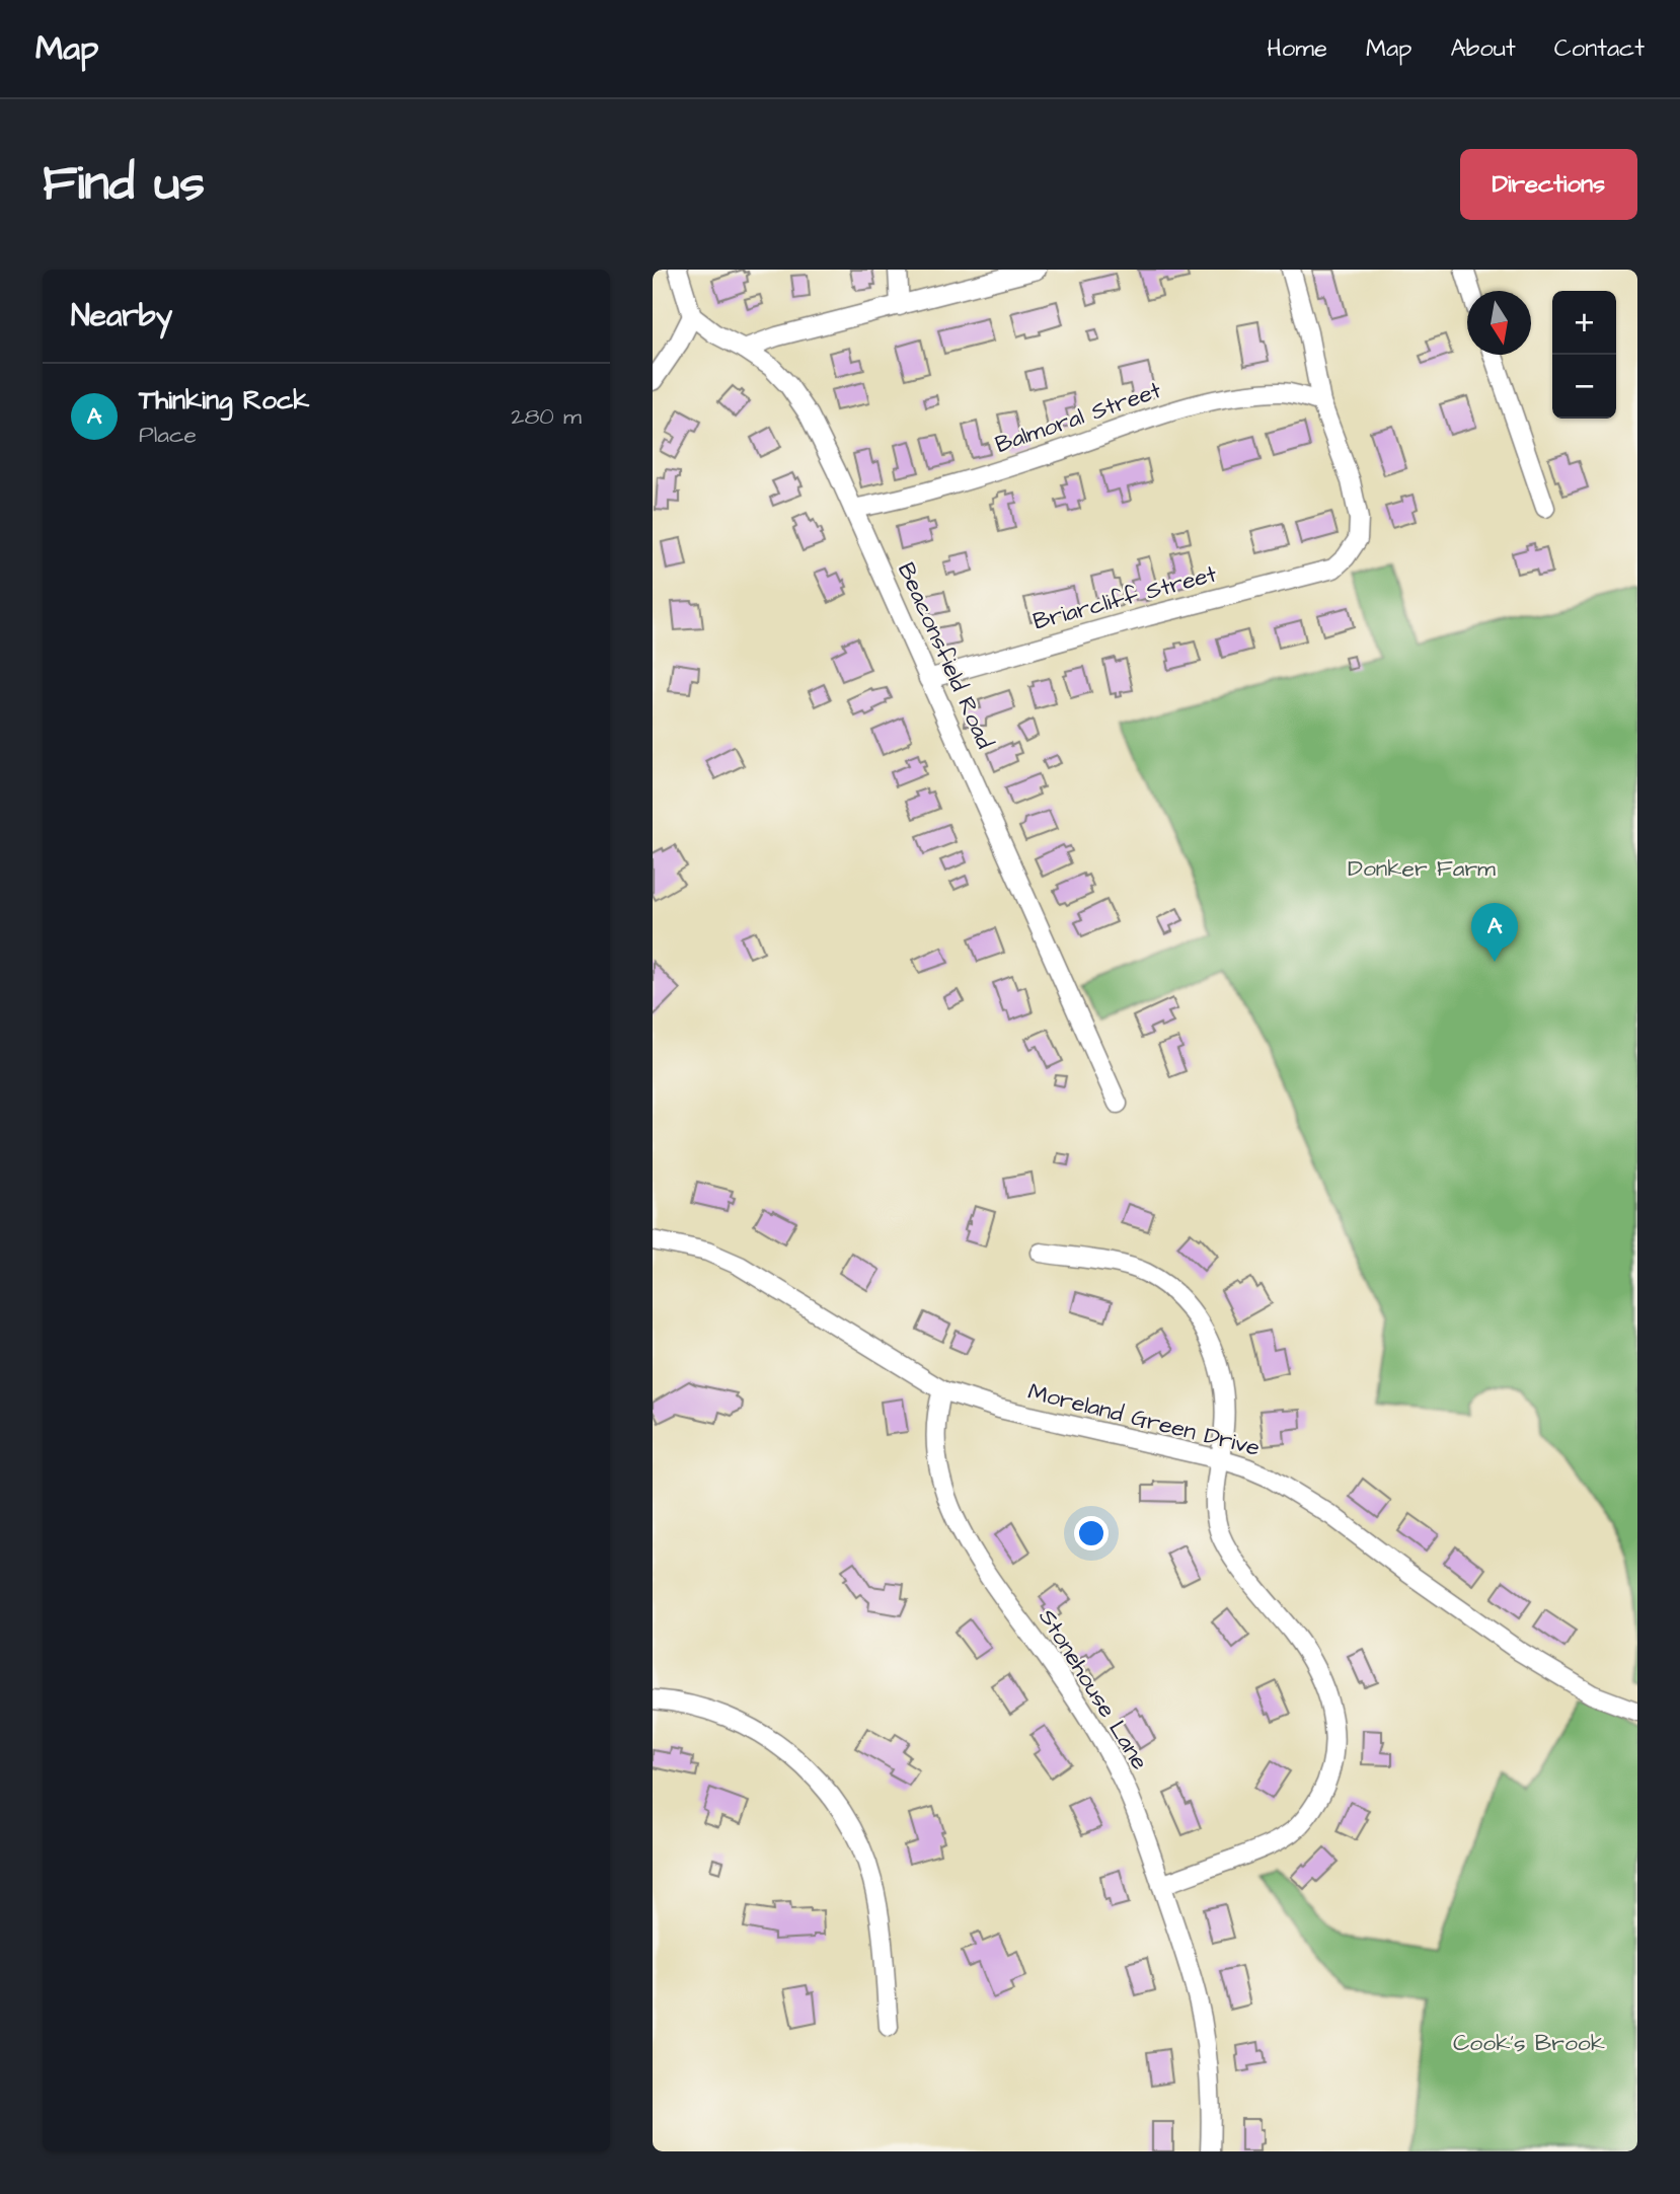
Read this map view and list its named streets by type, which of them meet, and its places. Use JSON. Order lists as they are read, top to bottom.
{
  "streets": {
    "street": [
      "Balmoral Street",
      "Briarcliff Street",
      "Beaconsfield Road",
      "Moreland Green Drive",
      "Stonehouse Lane"
    ]
  },
  "crossings": [
    ["Balmoral Street", "Briarcliff Street"],
    ["Balmoral Street", "Beaconsfield Road"],
    ["Briarcliff Street", "Beaconsfield Road"],
    ["Moreland Green Drive", "Stonehouse Lane"]
  ],
  "parks": ["Donker Farm", "Cook's Brook"],
  "north": "bottom",
  "page": {
    "header": "Map",
    "nav": [
      "Home",
      "Map",
      "About",
      "Contact"
    ],
    "buttons": "Directions",
    "title": "Find us",
    "heading": "Nearby",
    "map_buttons": ["+", "−"],
    "list": [
      {
        "mark": "A",
        "name": "Thinking Rock",
        "note": "Place",
        "value": "280 m"
      }
    ],
    "pins": "A"
  }
}
